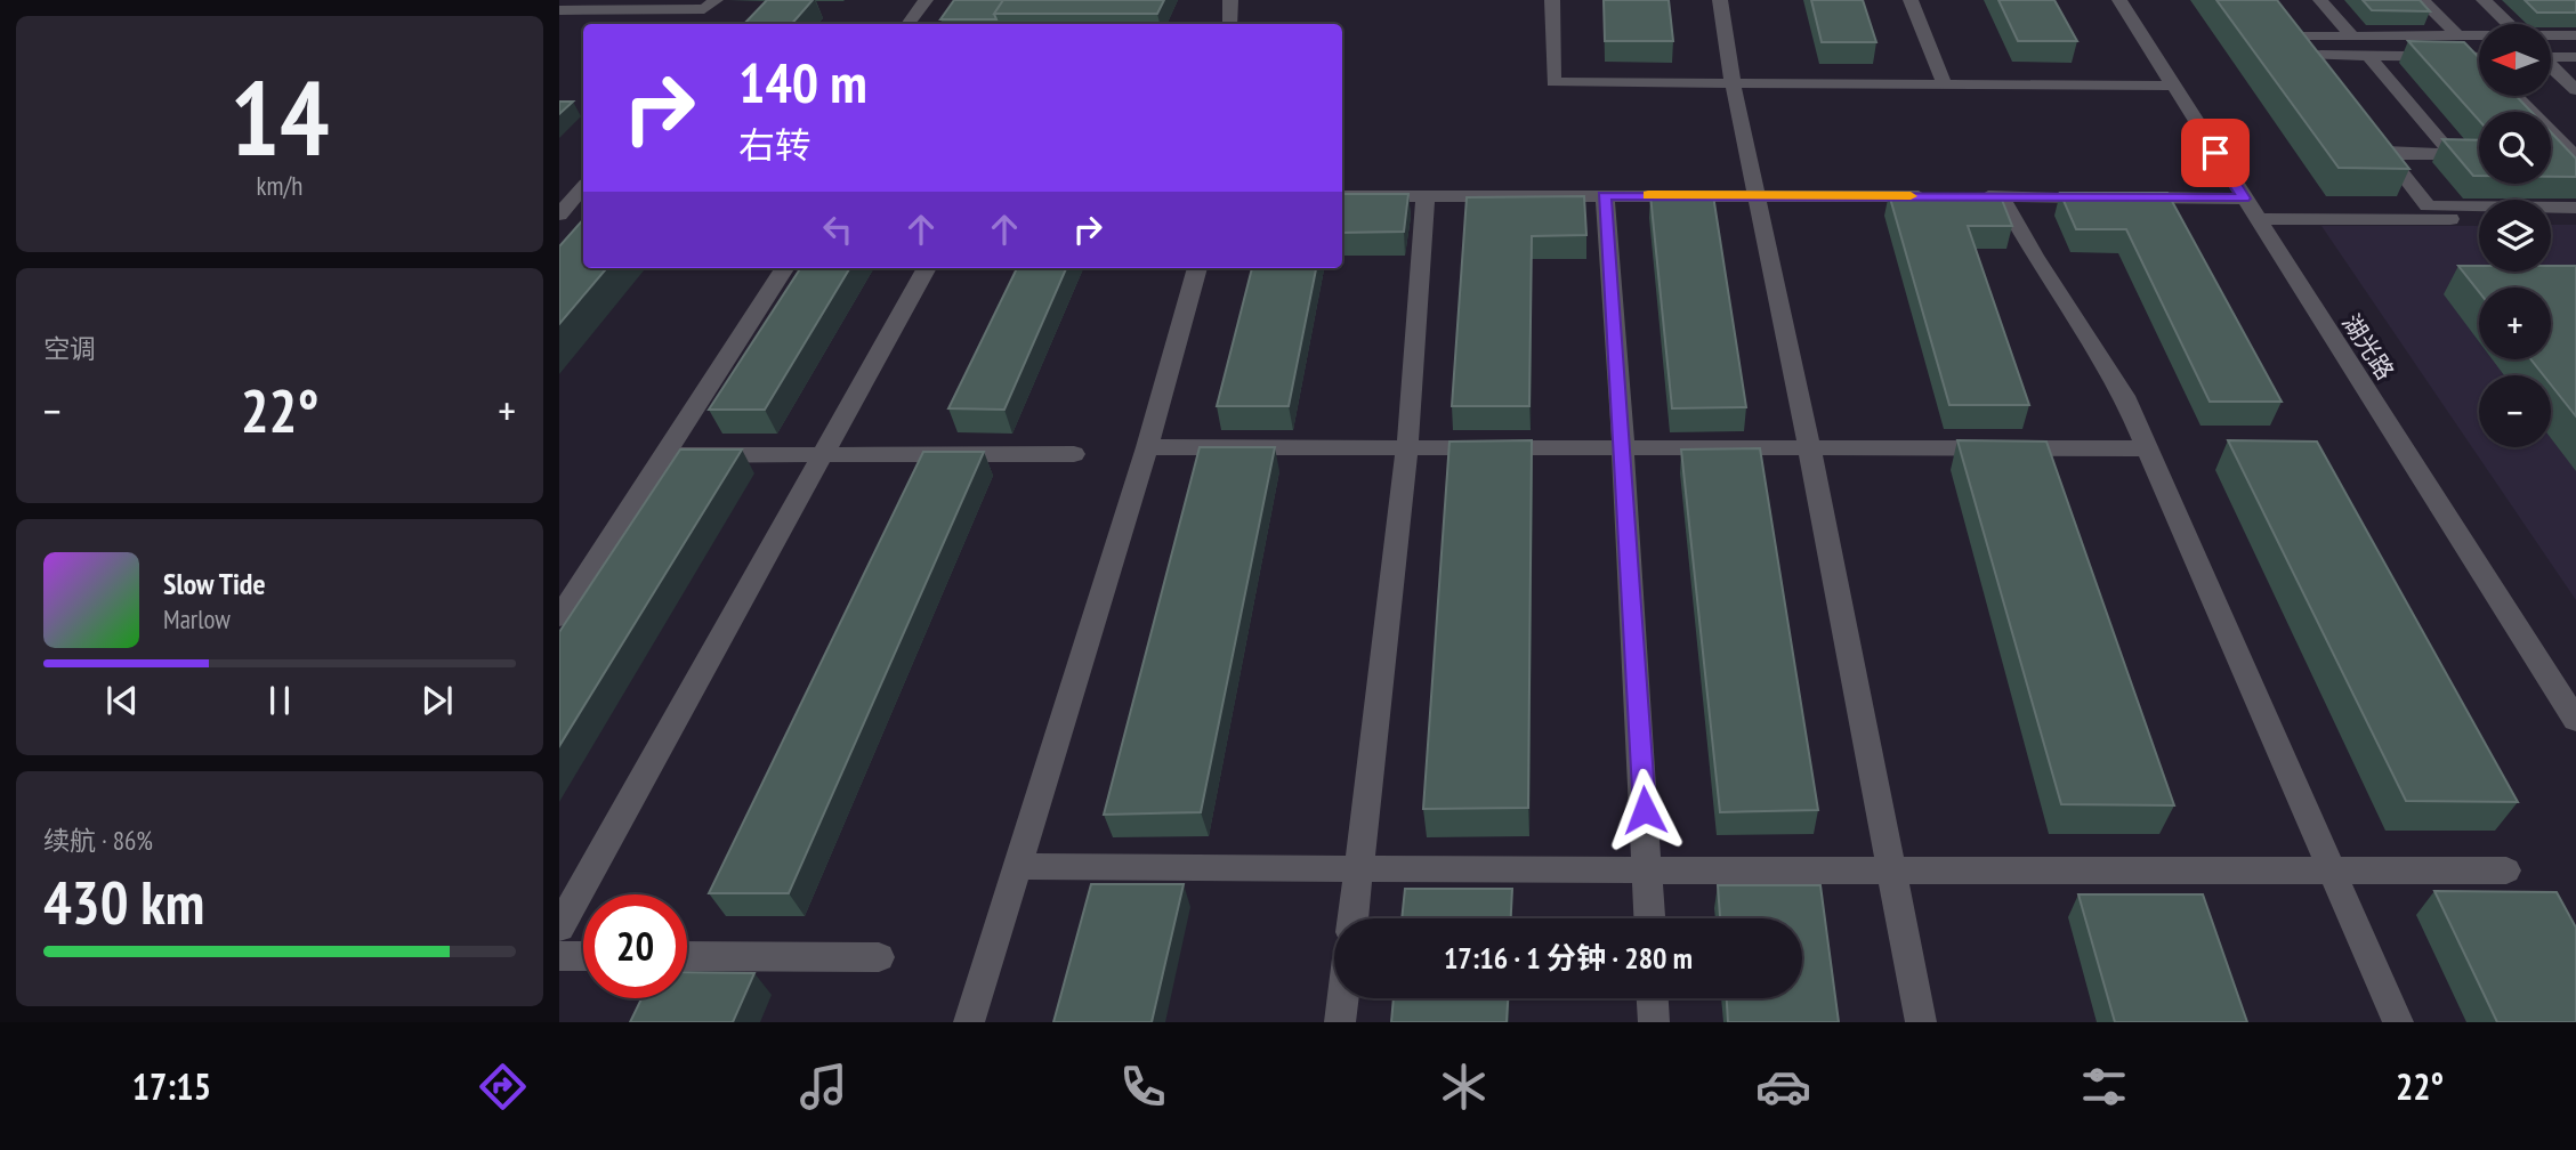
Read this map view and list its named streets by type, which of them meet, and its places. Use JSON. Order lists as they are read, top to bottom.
{
  "streets": {
    "street": ["湖光路"]
  },
  "north": "left",
  "page": {
    "tile": [
      ["14", "km/h"],
      "空调",
      ["续航 · 86%", "430 km"]
    ],
    "map_buttons": ["+", "−"],
    "turn": ["140 m", "右转"],
    "heat": ["−", "22°", "+"],
    "song": ["Slow Tide", "Marlow"],
    "limit": "20",
    "trip": "17:16 · 1 分钟 · 280 m",
    "tabs": ["17:15", "22°"]
  }
}
